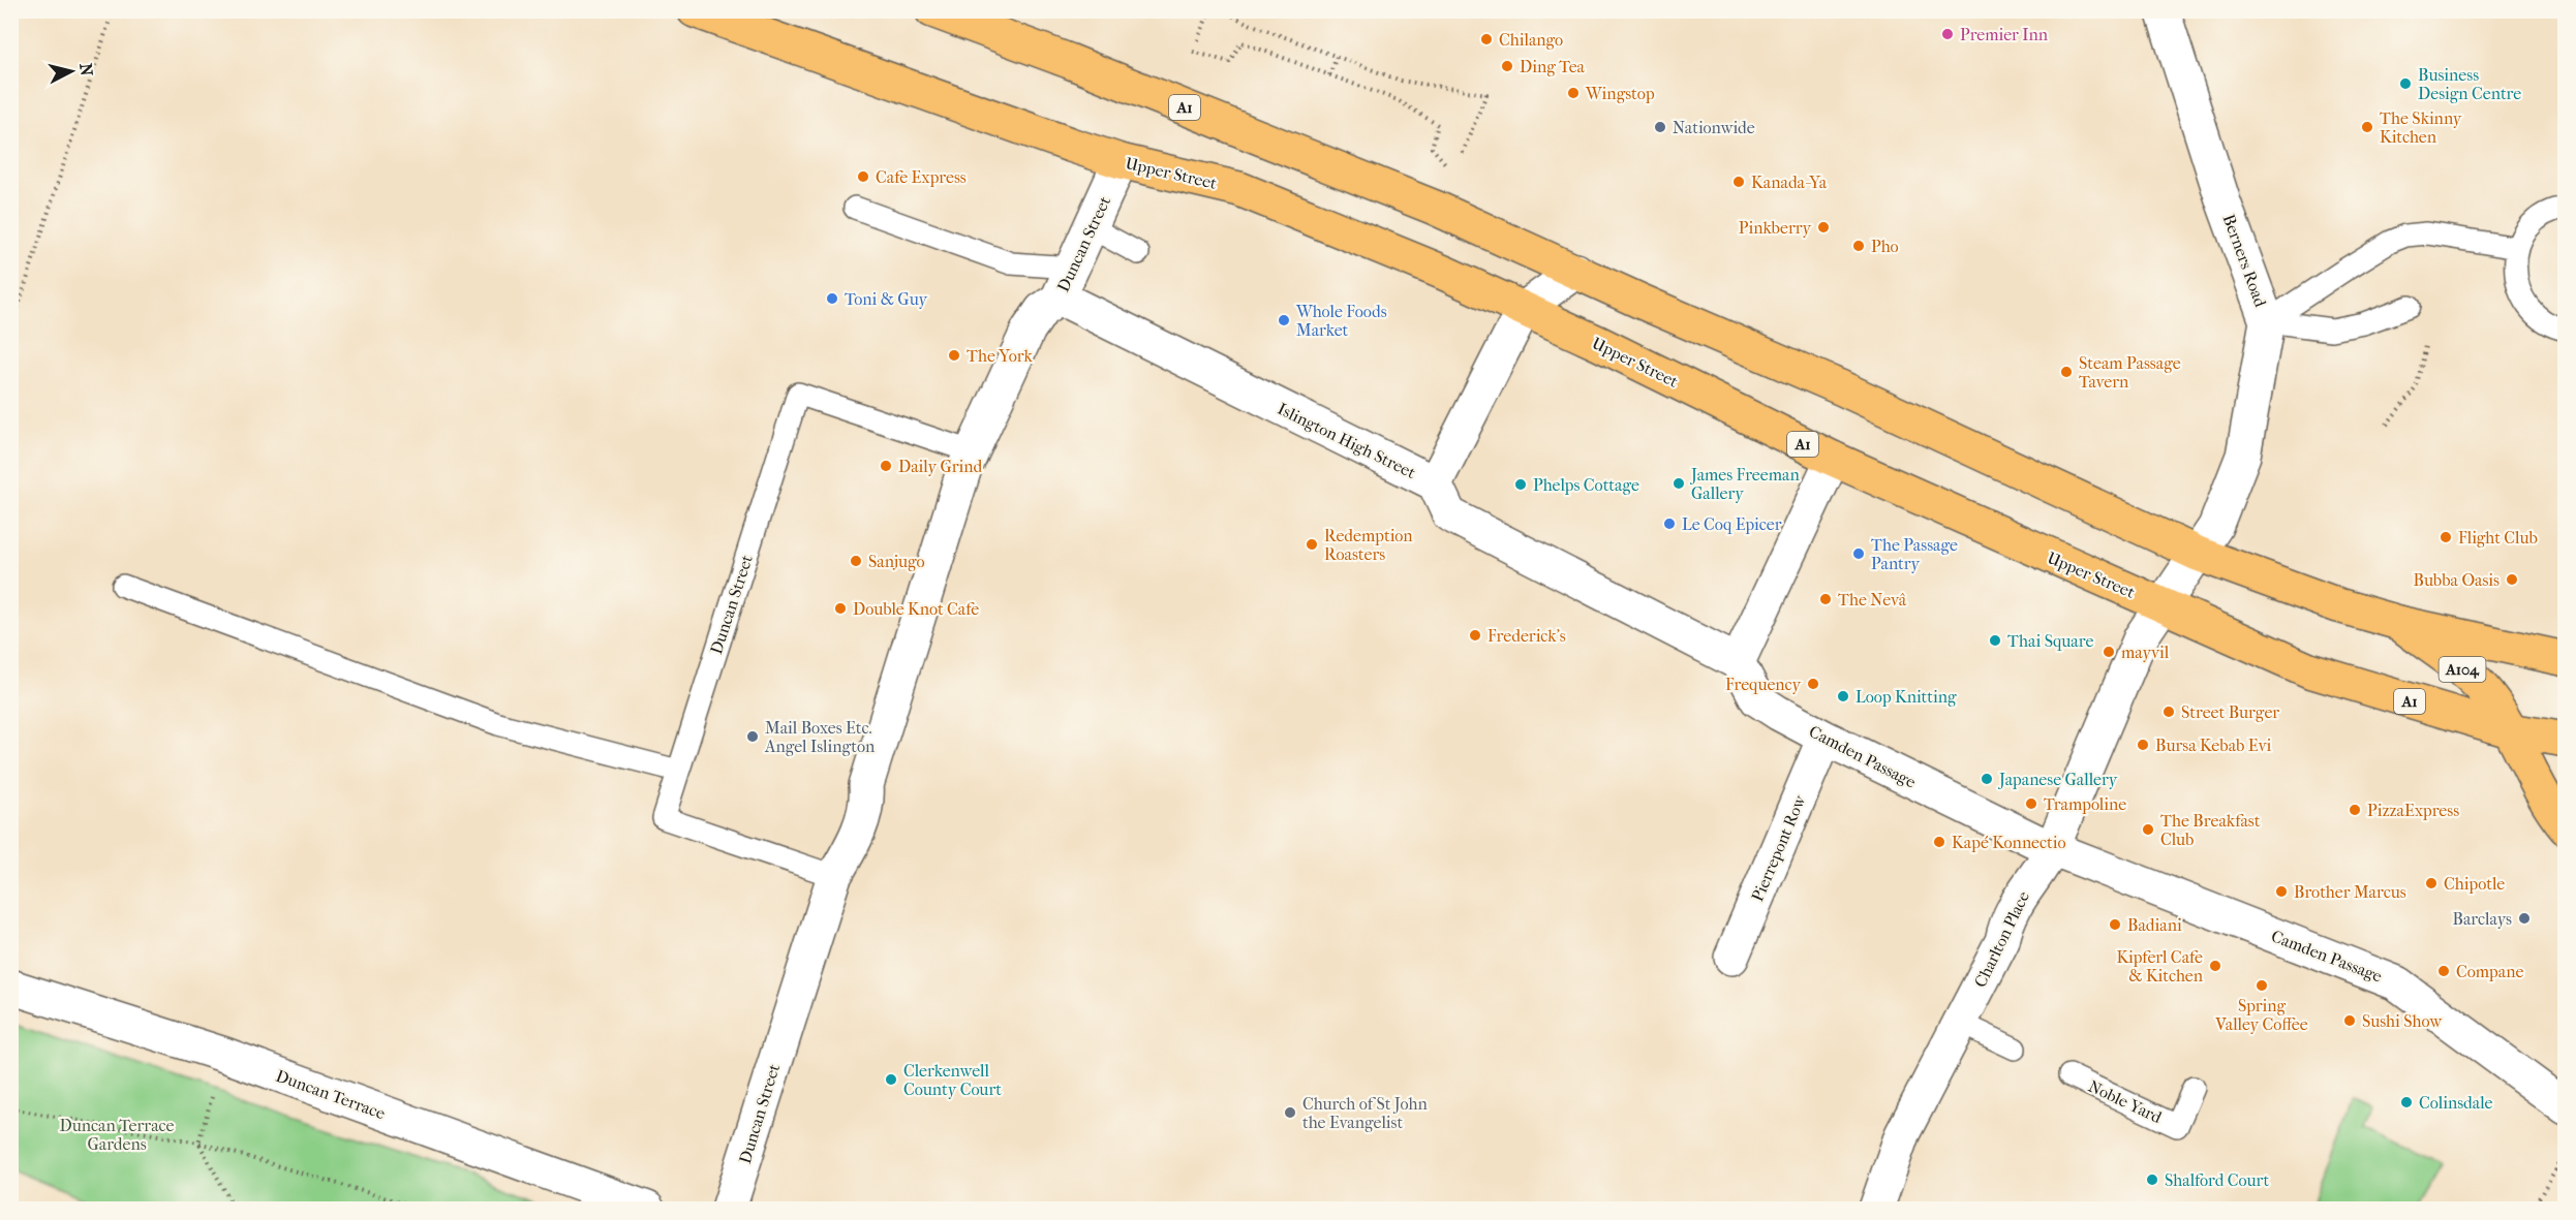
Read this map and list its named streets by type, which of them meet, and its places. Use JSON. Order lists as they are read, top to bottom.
{
  "streets": {
    "main road": ["A1", "Upper Street", "A104"],
    "street": [
      "Duncan Street",
      "Berners Road",
      "Islington High Street",
      "Camden Passage",
      "Pierrepont Row",
      "Charlton Place",
      "Duncan Terrace"
    ],
    "lane": ["Noble Yard"]
  },
  "crossings": [
    ["A1", "Berners Road"],
    ["A1", "Islington High Street"],
    ["A1", "A104"],
    ["Upper Street", "Duncan Street"],
    ["Upper Street", "Berners Road"],
    ["Upper Street", "Islington High Street"],
    ["Upper Street", "A104"],
    ["Upper Street", "Charlton Place"],
    ["Duncan Street", "Islington High Street"],
    ["Berners Road", "Charlton Place"],
    ["Camden Passage", "Pierrepont Row"]
  ],
  "parks": ["Duncan Terrace Gardens"],
  "places": [
    "Premier Inn",
    "Chilango",
    "Ding Tea",
    "Business Design Centre",
    "Wingstop",
    "Nationwide",
    "The Skinny Kitchen",
    "Cafe Express",
    "Kanada-Ya",
    "Pinkberry",
    "Pho",
    "Toni & Guy",
    "Whole Foods Market",
    "The York",
    "Steam Passage Tavern",
    "Daily Grind",
    "James Freeman Gallery",
    "Phelps Cottage",
    "Le Coq Epicer",
    "Flight Club",
    "Redemption Roasters",
    "The Passage Pantry",
    "Sanjugo",
    "Bubba Oasis",
    "The Nevâ",
    "Double Knot Cafe",
    "Frederick's",
    "Thai Square",
    "mayvil",
    "Frequency",
    "Loop Knitting",
    "Street Burger",
    "Mail Boxes Etc. Angel Islington",
    "Bursa Kebab Evi",
    "Japanese Gallery",
    "Trampoline",
    "PizzaExpress",
    "The Breakfast Club",
    "Kapé Konnectio",
    "Chipotle",
    "Brother Marcus",
    "Barclays",
    "Badiani",
    "Kipferl Cafe & Kitchen",
    "Compane",
    "Spring Valley Coffee",
    "Sushi Show",
    "Clerkenwell County Court",
    "Colinsdale",
    "Church of St John the Evangelist",
    "Shalford Court"
  ],
  "north": "right"
}
